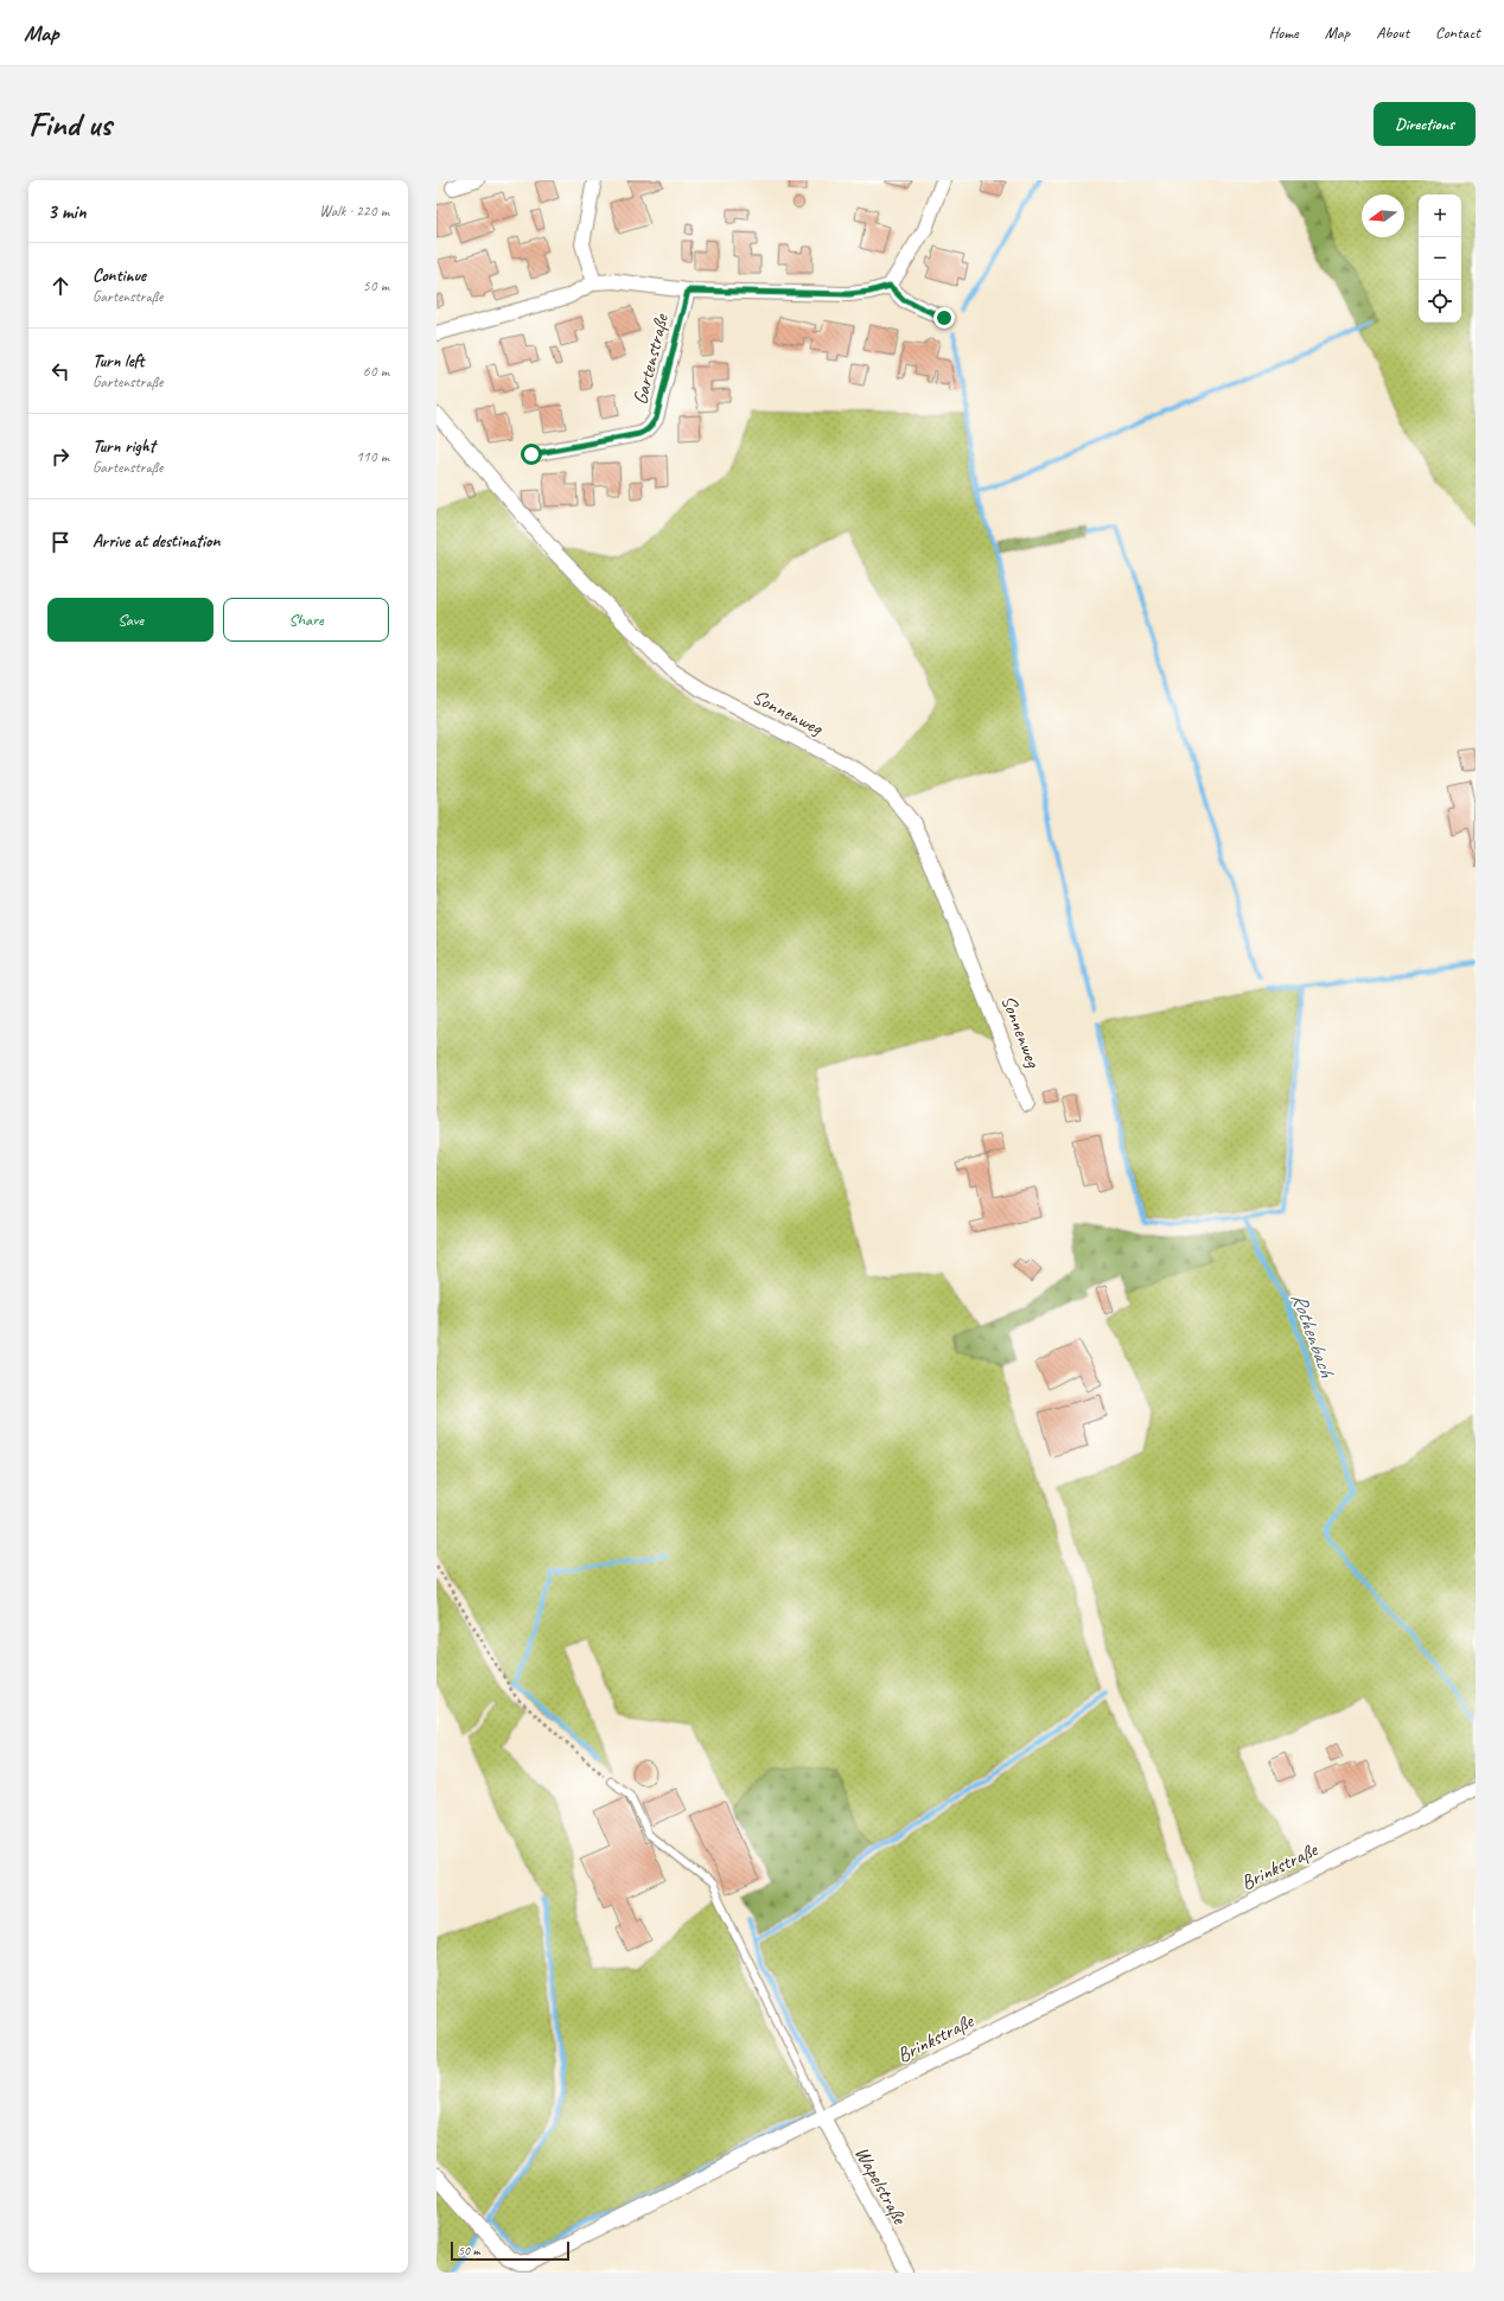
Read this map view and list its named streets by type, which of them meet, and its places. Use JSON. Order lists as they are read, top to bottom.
{
  "streets": {
    "street": [
      "Gartenstraße",
      "Sonnenweg",
      "Brinkstraße",
      "Wapelstraße"
    ]
  },
  "crossings": [
    ["Brinkstraße", "Wapelstraße"]
  ],
  "water": ["Rothenbach"],
  "scale_bar": "50 m",
  "north": "left",
  "page": {
    "header": "Map",
    "nav": [
      "Home",
      "Map",
      "About",
      "Contact"
    ],
    "buttons": [
      "Directions",
      ["Save", "Share"]
    ],
    "title": "Find us",
    "heading": ["3 min", "Walk · 220 m"],
    "map_buttons": ["+", "−"],
    "list": [
      ["Continue", "Gartenstraße", "50 m"],
      ["Turn left", "Gartenstraße", "60 m"],
      ["Turn right", "Gartenstraße", "110 m"],
      "Arrive at destination"
    ],
    "scale": "50 m"
  }
}
